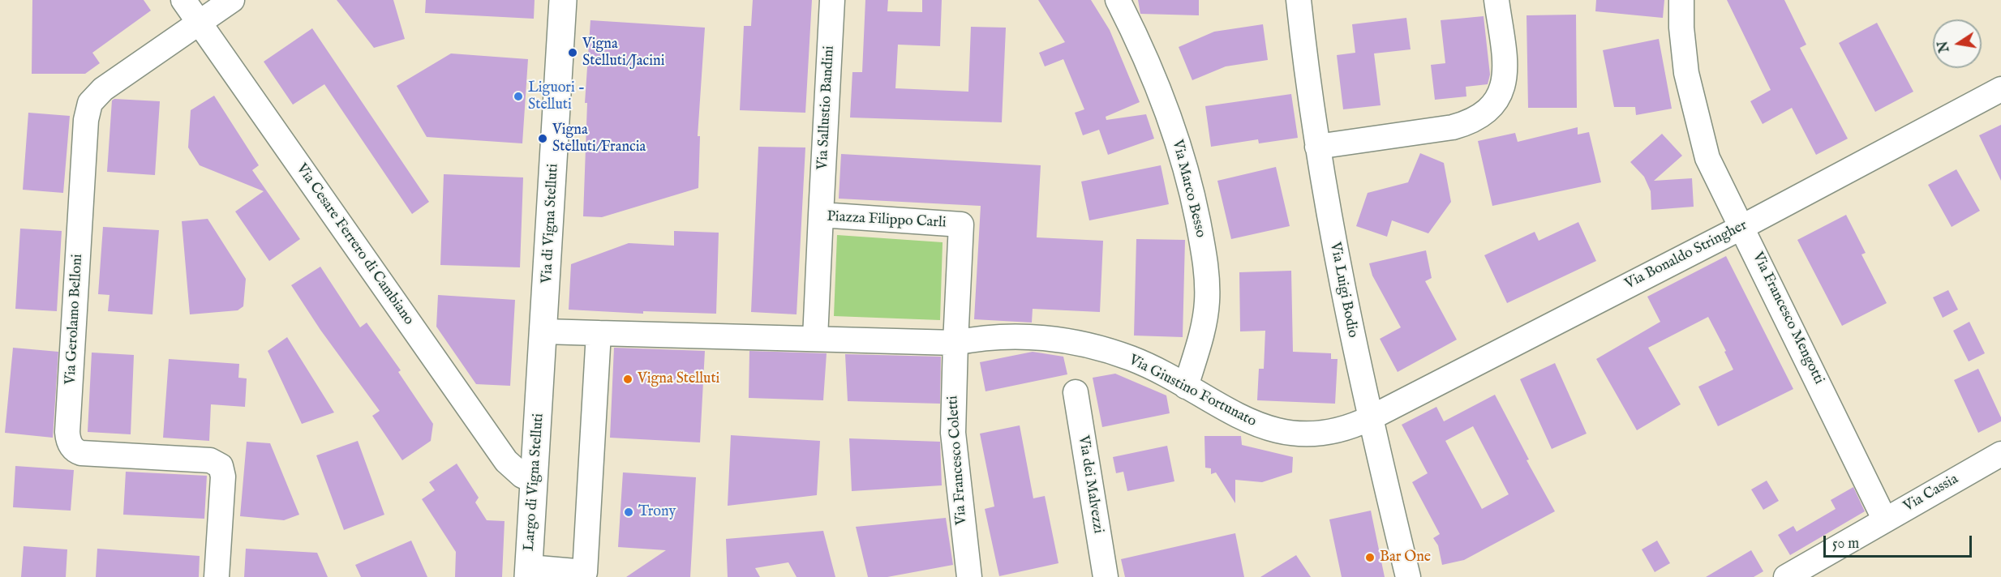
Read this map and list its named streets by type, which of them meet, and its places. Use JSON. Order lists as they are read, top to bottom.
{
  "streets": {
    "main road": ["Via di Vigna Stelluti", "Largo di Vigna Stelluti"],
    "street": [
      "Via Sallustio Bandini",
      "Via Marco Besso",
      "Piazza Filippo Carli",
      "Via Cesare Ferrero di Cambiano",
      "Via Bonaldo Stringher",
      "Via Luigi Bodio",
      "Via Francesco Mengotti",
      "Via Gerolamo Belloni",
      "Via Giustino Fortunato",
      "Via Francesco Coletti",
      "Via dei Malvezzi",
      "Via Cassia"
    ]
  },
  "crossings": [
    ["Via Sallustio Bandini", "Piazza Filippo Carli"],
    ["Via Marco Besso", "Via Giustino Fortunato"],
    ["Piazza Filippo Carli", "Via Giustino Fortunato"],
    ["Piazza Filippo Carli", "Via Francesco Coletti"],
    ["Via di Vigna Stelluti", "Largo di Vigna Stelluti"],
    ["Via Cesare Ferrero di Cambiano", "Via Gerolamo Belloni"],
    ["Via Cesare Ferrero di Cambiano", "Largo di Vigna Stelluti"],
    ["Via Bonaldo Stringher", "Via Luigi Bodio"],
    ["Via Bonaldo Stringher", "Via Francesco Mengotti"],
    ["Via Bonaldo Stringher", "Via Giustino Fortunato"],
    ["Via Luigi Bodio", "Via Giustino Fortunato"],
    ["Via Francesco Mengotti", "Via Cassia"],
    ["Via Giustino Fortunato", "Via Francesco Coletti"]
  ],
  "places": [
    "Vigna Stelluti/Jacini",
    "Liguori - Stelluti",
    "Vigna Stelluti/Francia",
    "Vigna Stelluti",
    "Trony",
    "Bar One"
  ],
  "scale_bar": "50 m",
  "north": "left"
}
